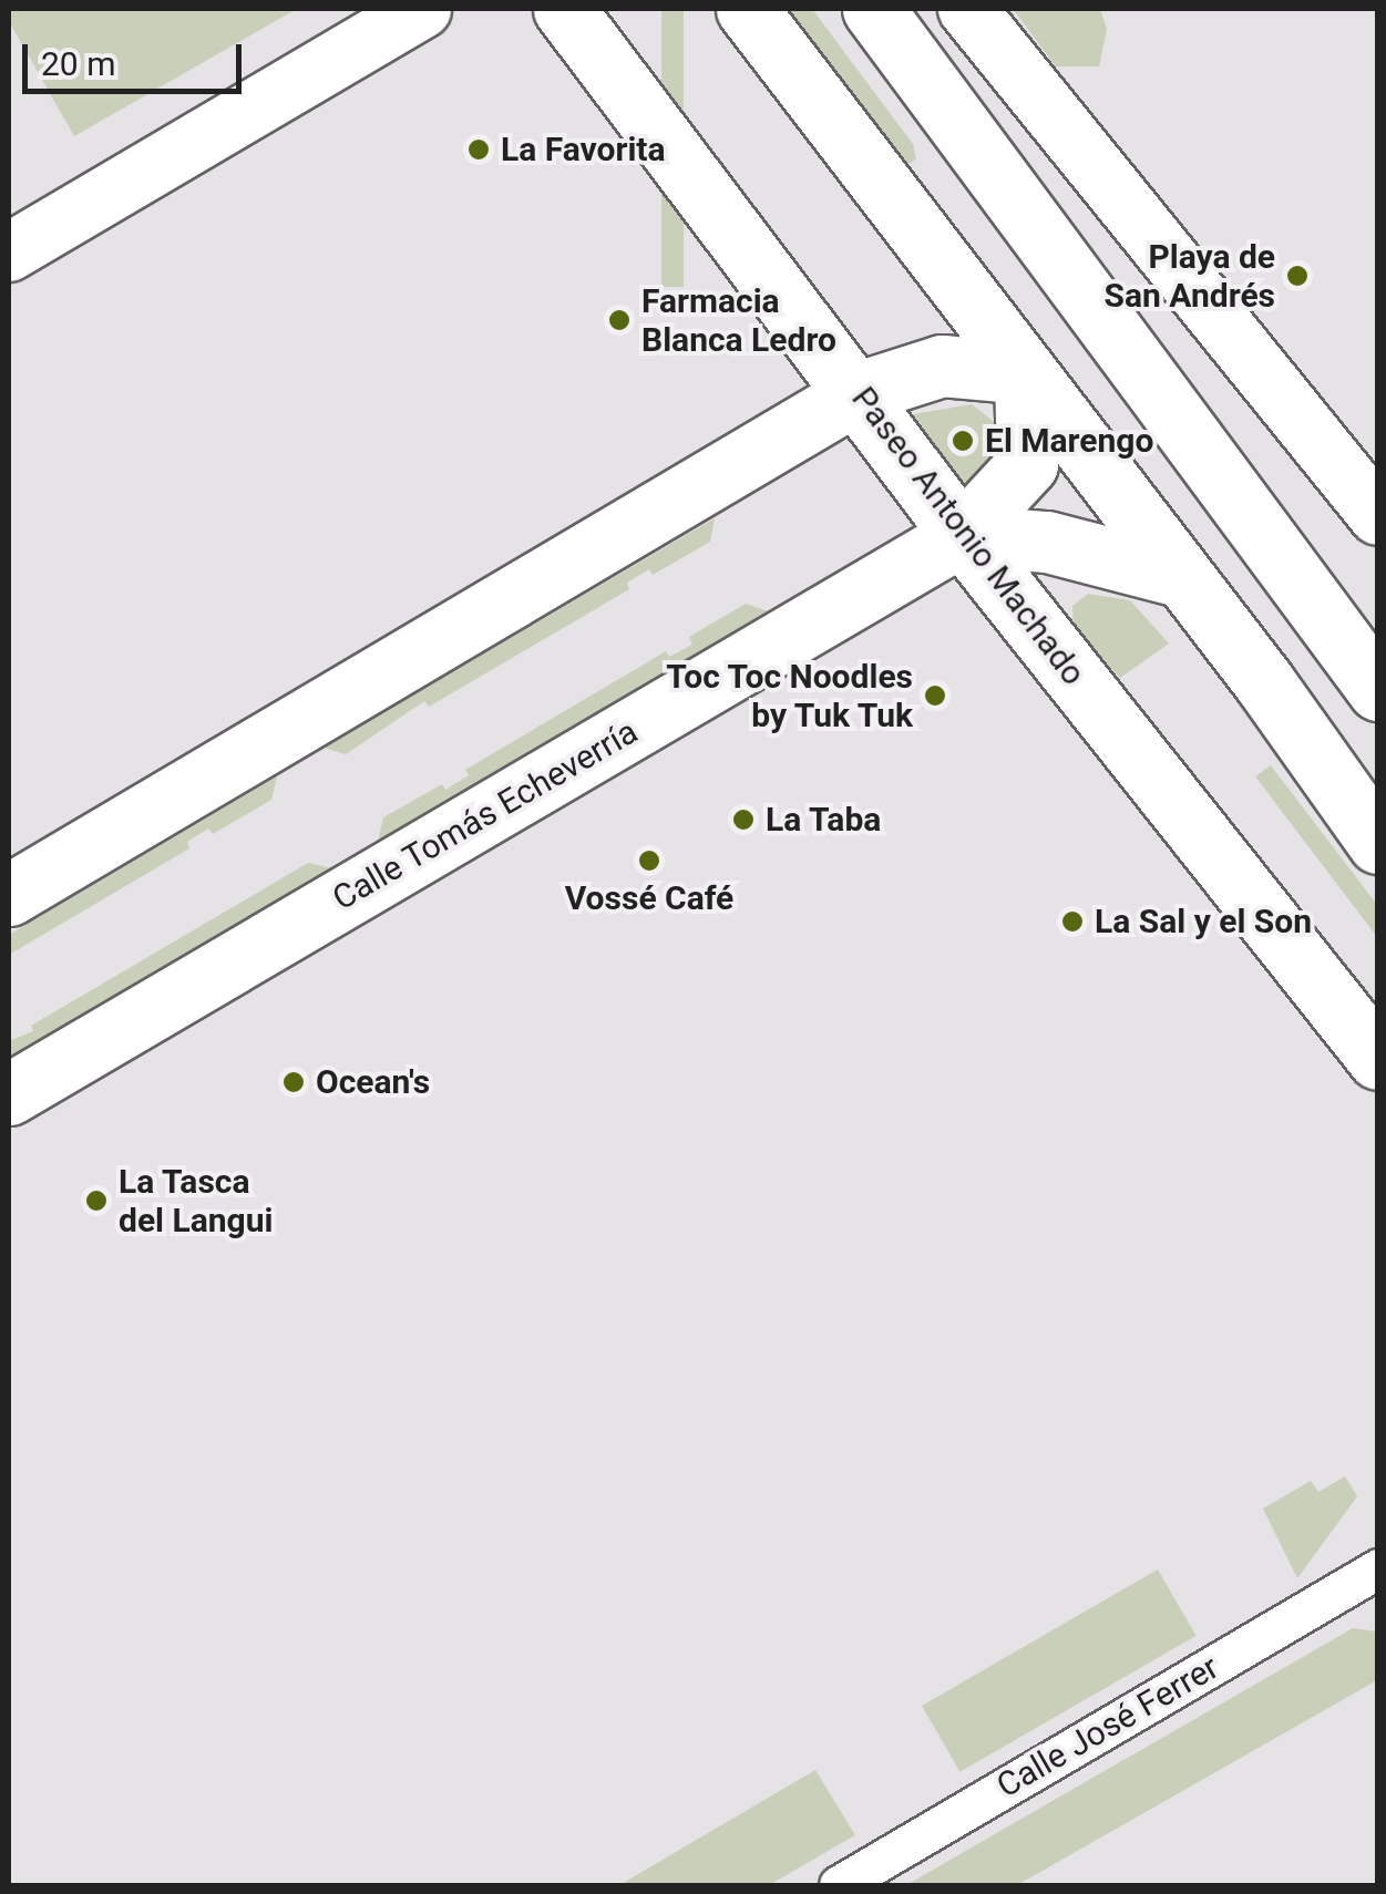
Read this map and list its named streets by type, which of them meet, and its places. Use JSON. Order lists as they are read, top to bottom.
{
  "streets": {
    "main road": ["Paseo Antonio Machado", "Calle Tomás Echeverría"],
    "lane": ["Calle José Ferrer"]
  },
  "crossings": [
    ["Paseo Antonio Machado", "Calle Tomás Echeverría"]
  ],
  "places": [
    "La Favorita",
    "Playa de San Andrés",
    "Farmacia Blanca Ledro",
    "El Marengo",
    "Toc Toc Noodles by Tuk Tuk",
    "La Taba",
    "Vossé Café",
    "La Sal y el Son",
    "Ocean's",
    "La Tasca del Langui"
  ],
  "scale_bar": "20 m"
}
